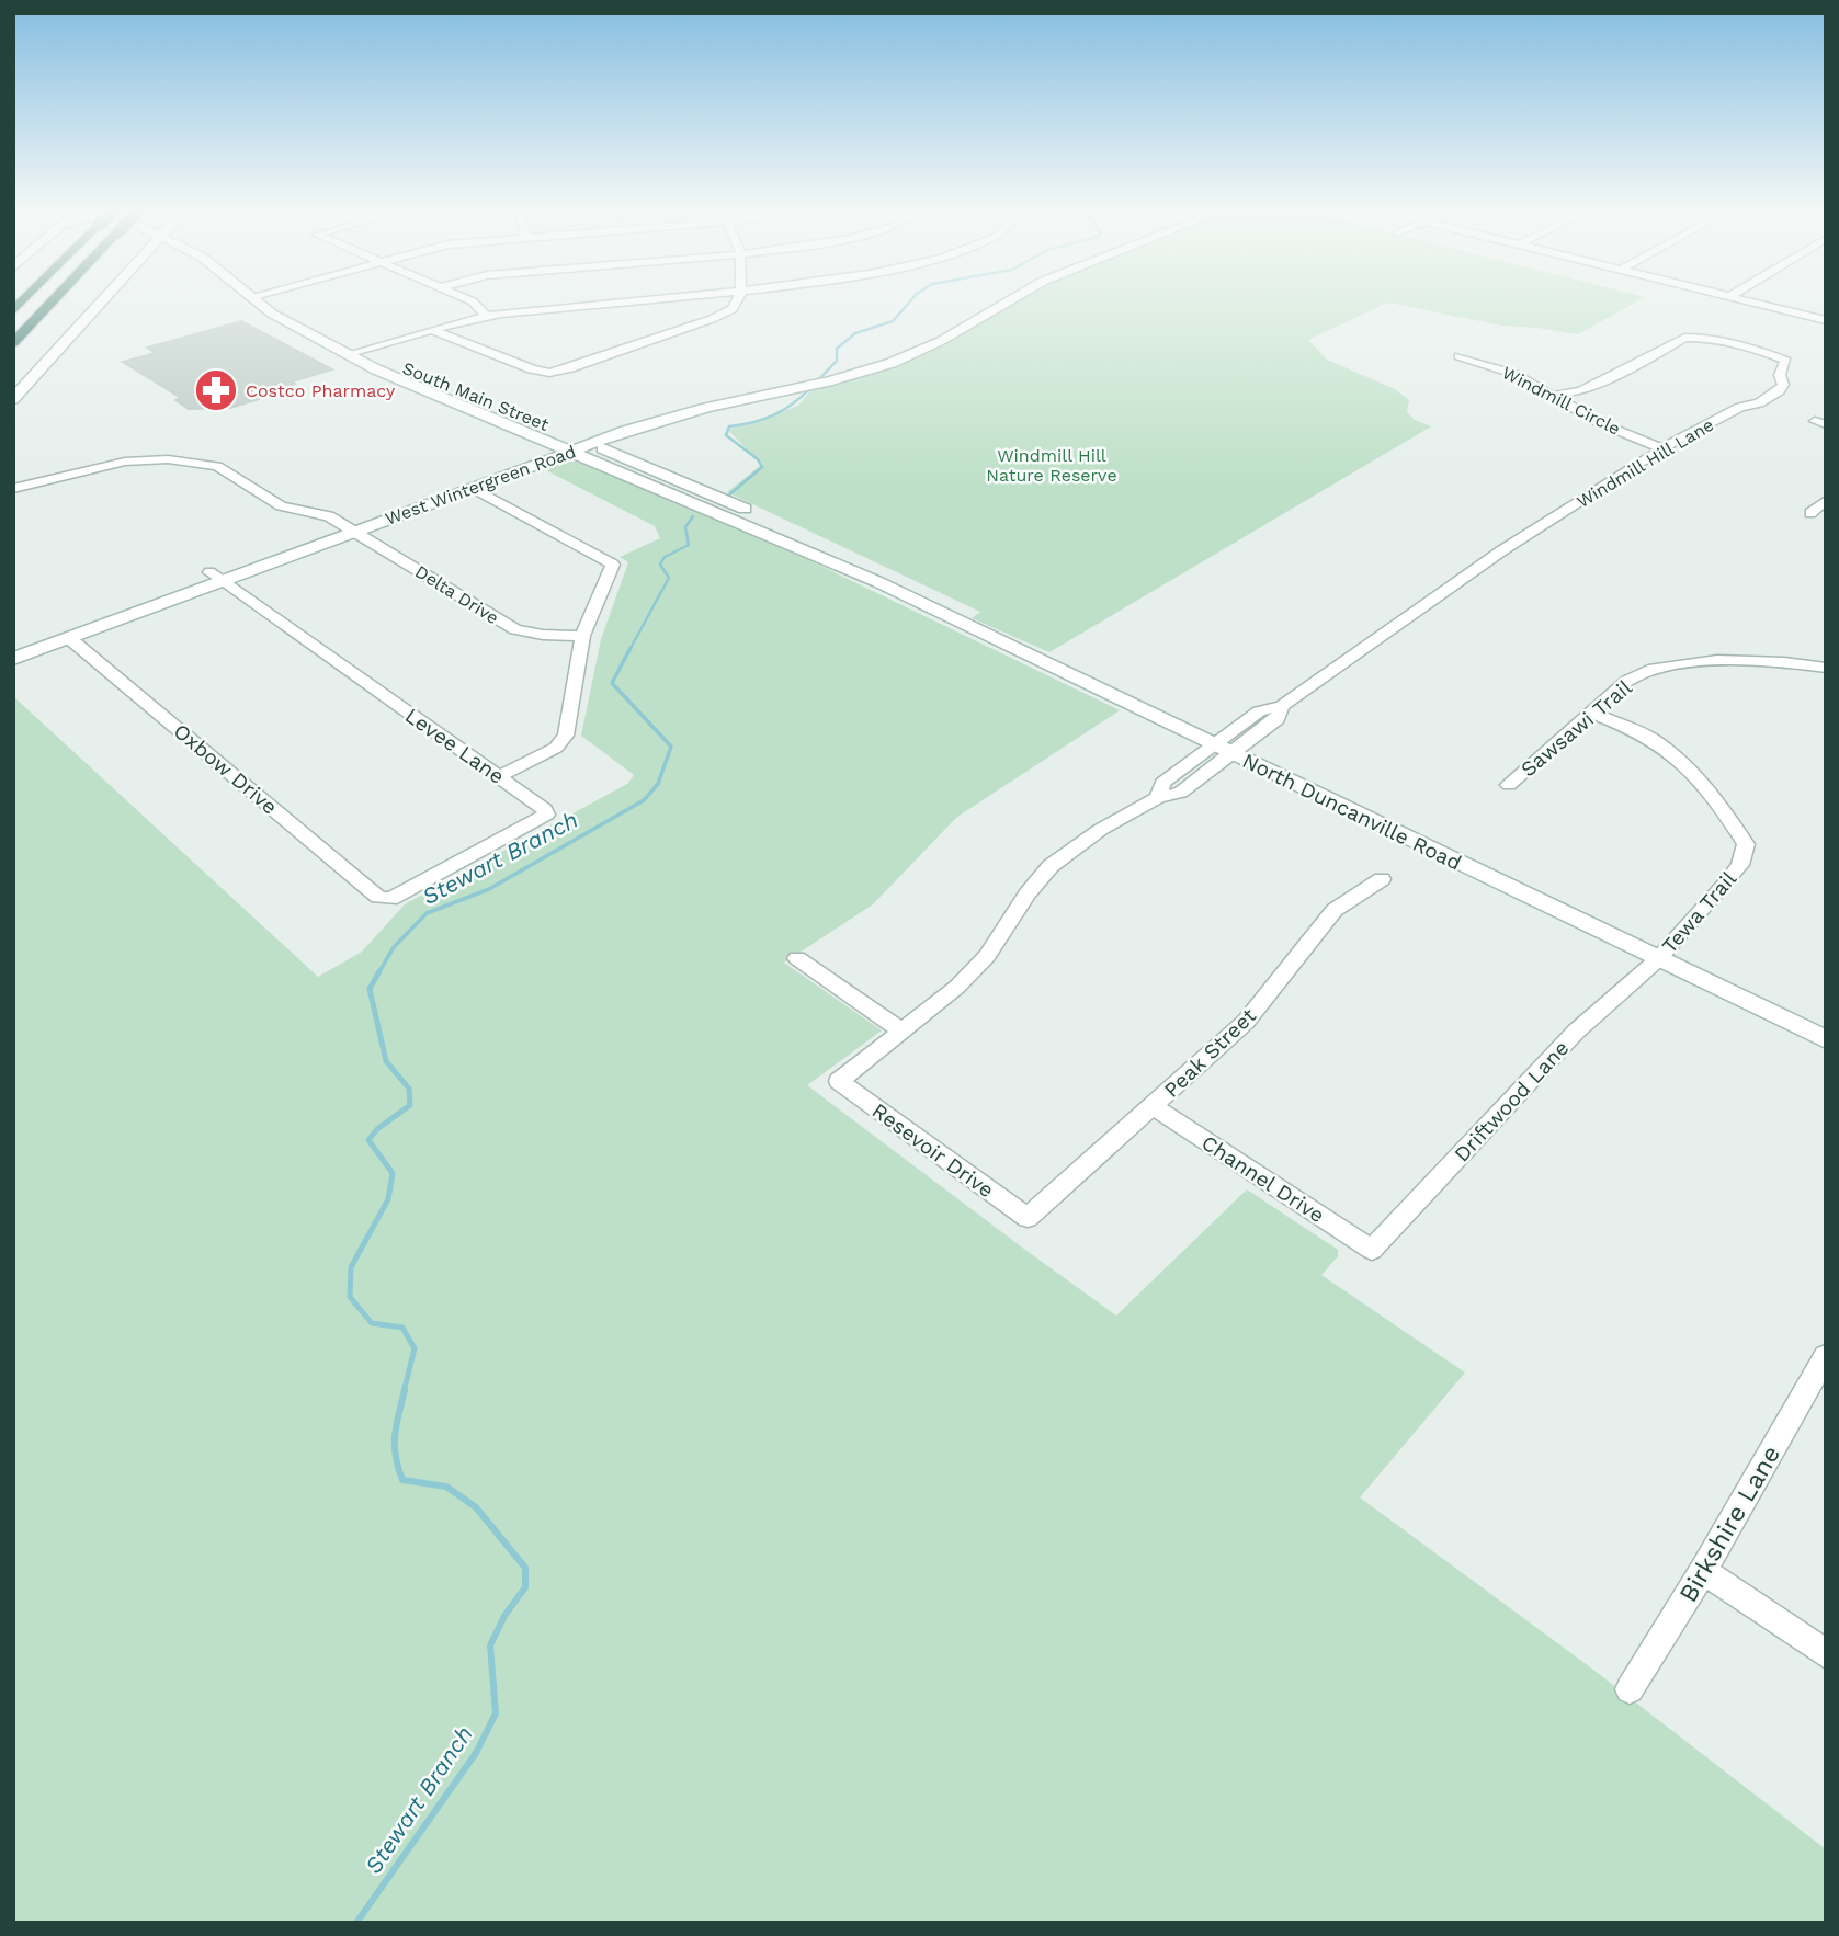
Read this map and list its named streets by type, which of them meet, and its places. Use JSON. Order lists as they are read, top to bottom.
{
  "streets": {
    "street": [
      "South Main Street",
      "Windmill Circle",
      "Windmill Hill Lane",
      "West Wintergreen Road",
      "Delta Drive",
      "Sawsawi Trail",
      "Levee Lane",
      "Oxbow Drive",
      "North Duncanville Road",
      "Tewa Trail",
      "Peak Street",
      "Driftwood Lane",
      "Resevoir Drive",
      "Channel Drive",
      "Birkshire Lane"
    ]
  },
  "crossings": [
    ["South Main Street", "West Wintergreen Road"],
    ["South Main Street", "North Duncanville Road"],
    ["Windmill Circle", "Windmill Hill Lane"],
    ["Windmill Hill Lane", "North Duncanville Road"],
    ["Windmill Hill Lane", "Resevoir Drive"],
    ["West Wintergreen Road", "Delta Drive"],
    ["West Wintergreen Road", "Levee Lane"],
    ["West Wintergreen Road", "Oxbow Drive"],
    ["Sawsawi Trail", "Tewa Trail"],
    ["Levee Lane", "Oxbow Drive"],
    ["North Duncanville Road", "Tewa Trail"],
    ["North Duncanville Road", "Driftwood Lane"],
    ["Tewa Trail", "Driftwood Lane"],
    ["Peak Street", "Resevoir Drive"],
    ["Peak Street", "Channel Drive"],
    ["Driftwood Lane", "Channel Drive"]
  ],
  "water": ["Stewart Branch"],
  "parks": ["Windmill Hill Nature Reserve"],
  "places": {
    "pharmacy": ["Costco Pharmacy"]
  }
}
